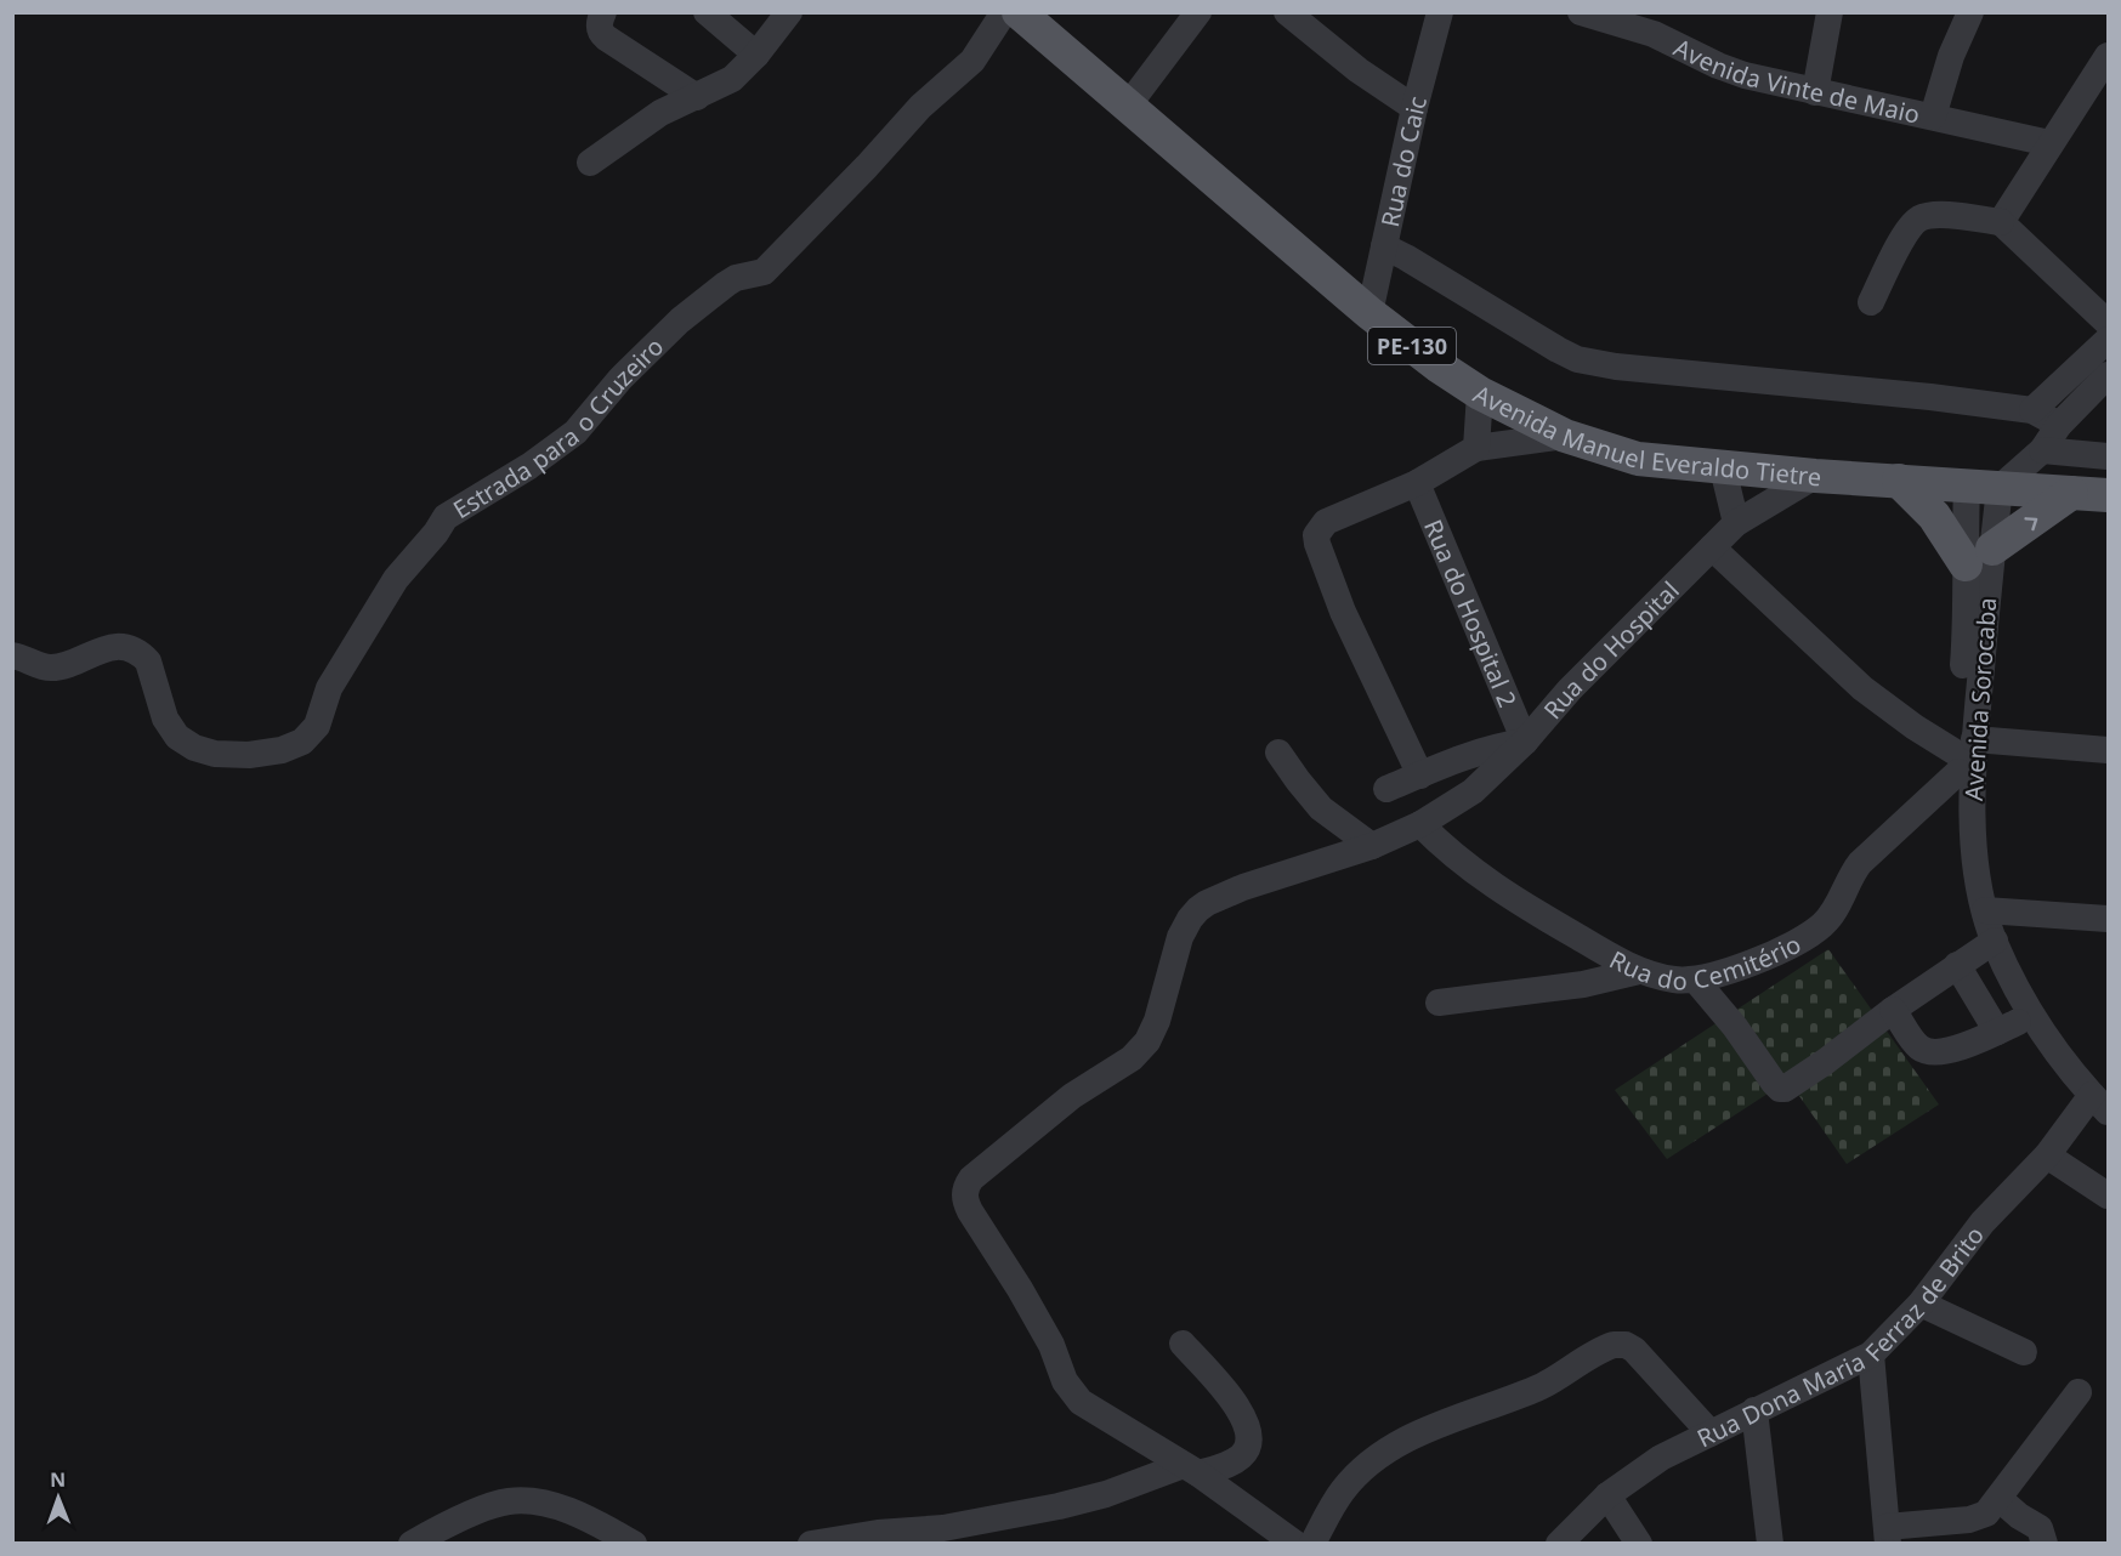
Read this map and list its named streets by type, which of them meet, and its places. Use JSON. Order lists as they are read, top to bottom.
{
  "streets": {
    "main road": ["PE-130", "Avenida Manuel Everaldo Tietre"],
    "street": [
      "Avenida Vinte de Maio",
      "Rua do Caic",
      "Estrada para o Cruzeiro",
      "Rua do Hospital 2",
      "Rua do Hospital",
      "Avenida Sorocaba",
      "Rua do Cemitério",
      "Rua Dona Maria Ferraz de Brito"
    ]
  },
  "crossings": [
    ["Rua do Caic", "Avenida Manuel Everaldo Tietre"],
    ["Avenida Manuel Everaldo Tietre", "Rua do Hospital"],
    ["Avenida Manuel Everaldo Tietre", "Avenida Sorocaba"],
    ["Rua do Hospital 2", "Rua do Hospital"],
    ["Rua do Hospital", "Avenida Sorocaba"],
    ["Avenida Sorocaba", "Rua do Cemitério"]
  ],
  "north": "top"
}
